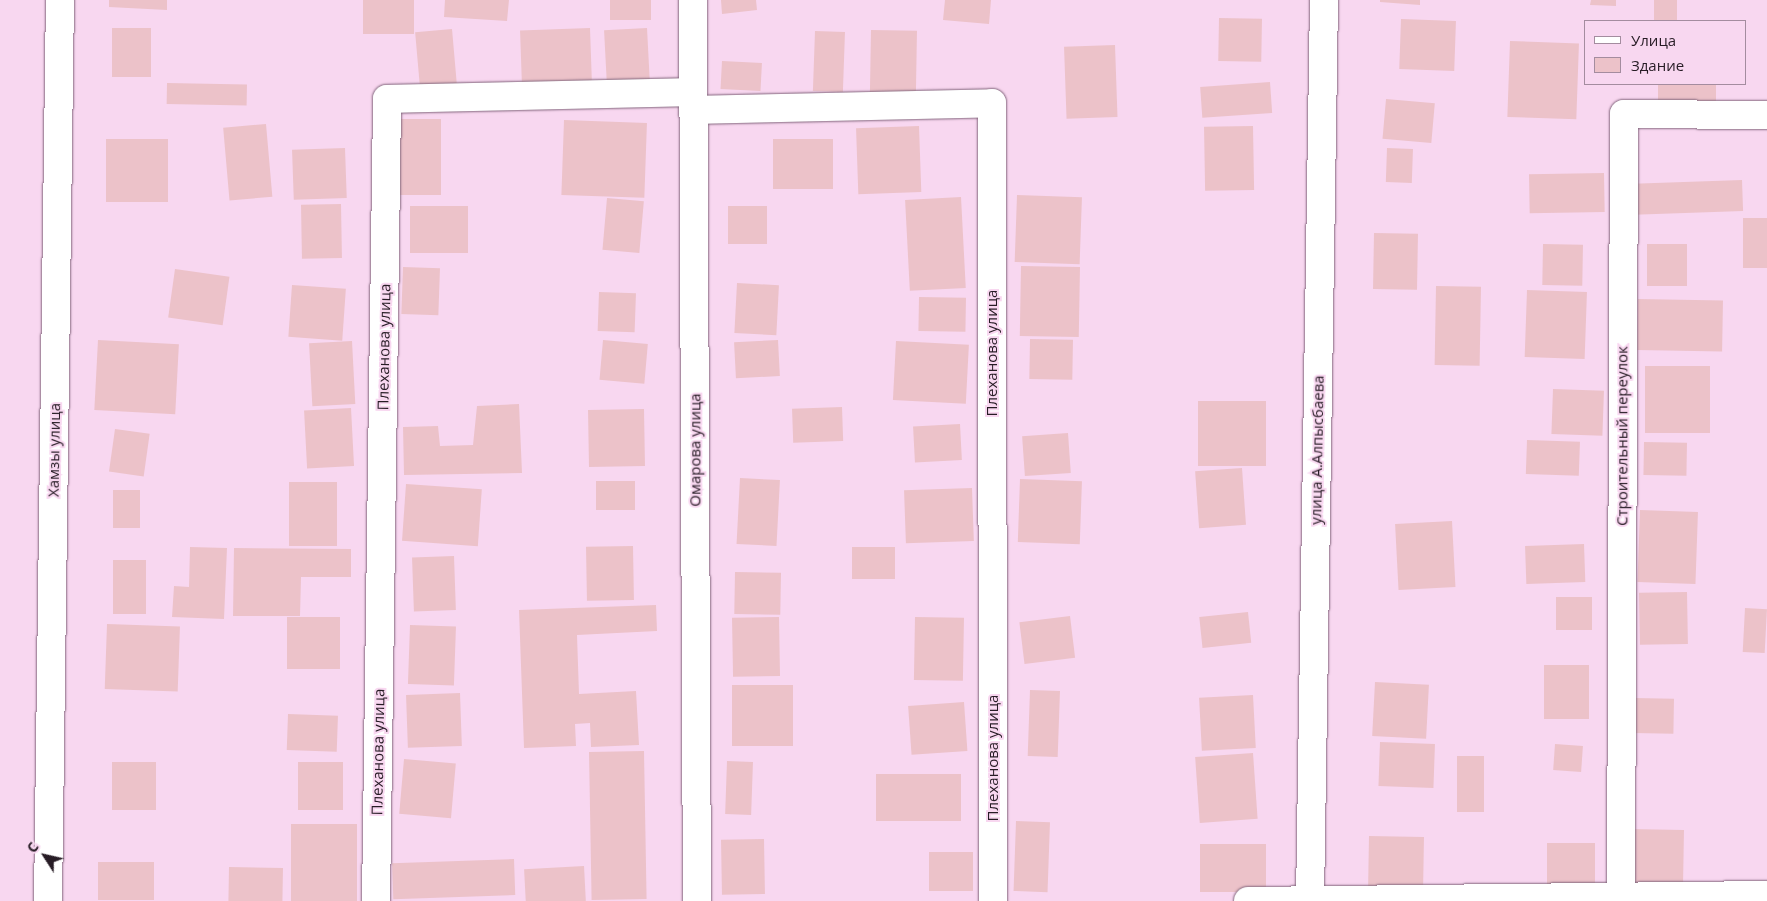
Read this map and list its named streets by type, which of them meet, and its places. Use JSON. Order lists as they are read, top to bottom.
{
  "streets": {
    "street": [
      "Плеханова улица",
      "Строительный переулок",
      "Хамзы улица",
      "Омарова улица",
      "улица А.Алпысбаева"
    ]
  },
  "crossings": [
    ["Плеханова улица", "Омарова улица"]
  ],
  "legend": ["Улица", "Здание"],
  "north": "top left"
}
